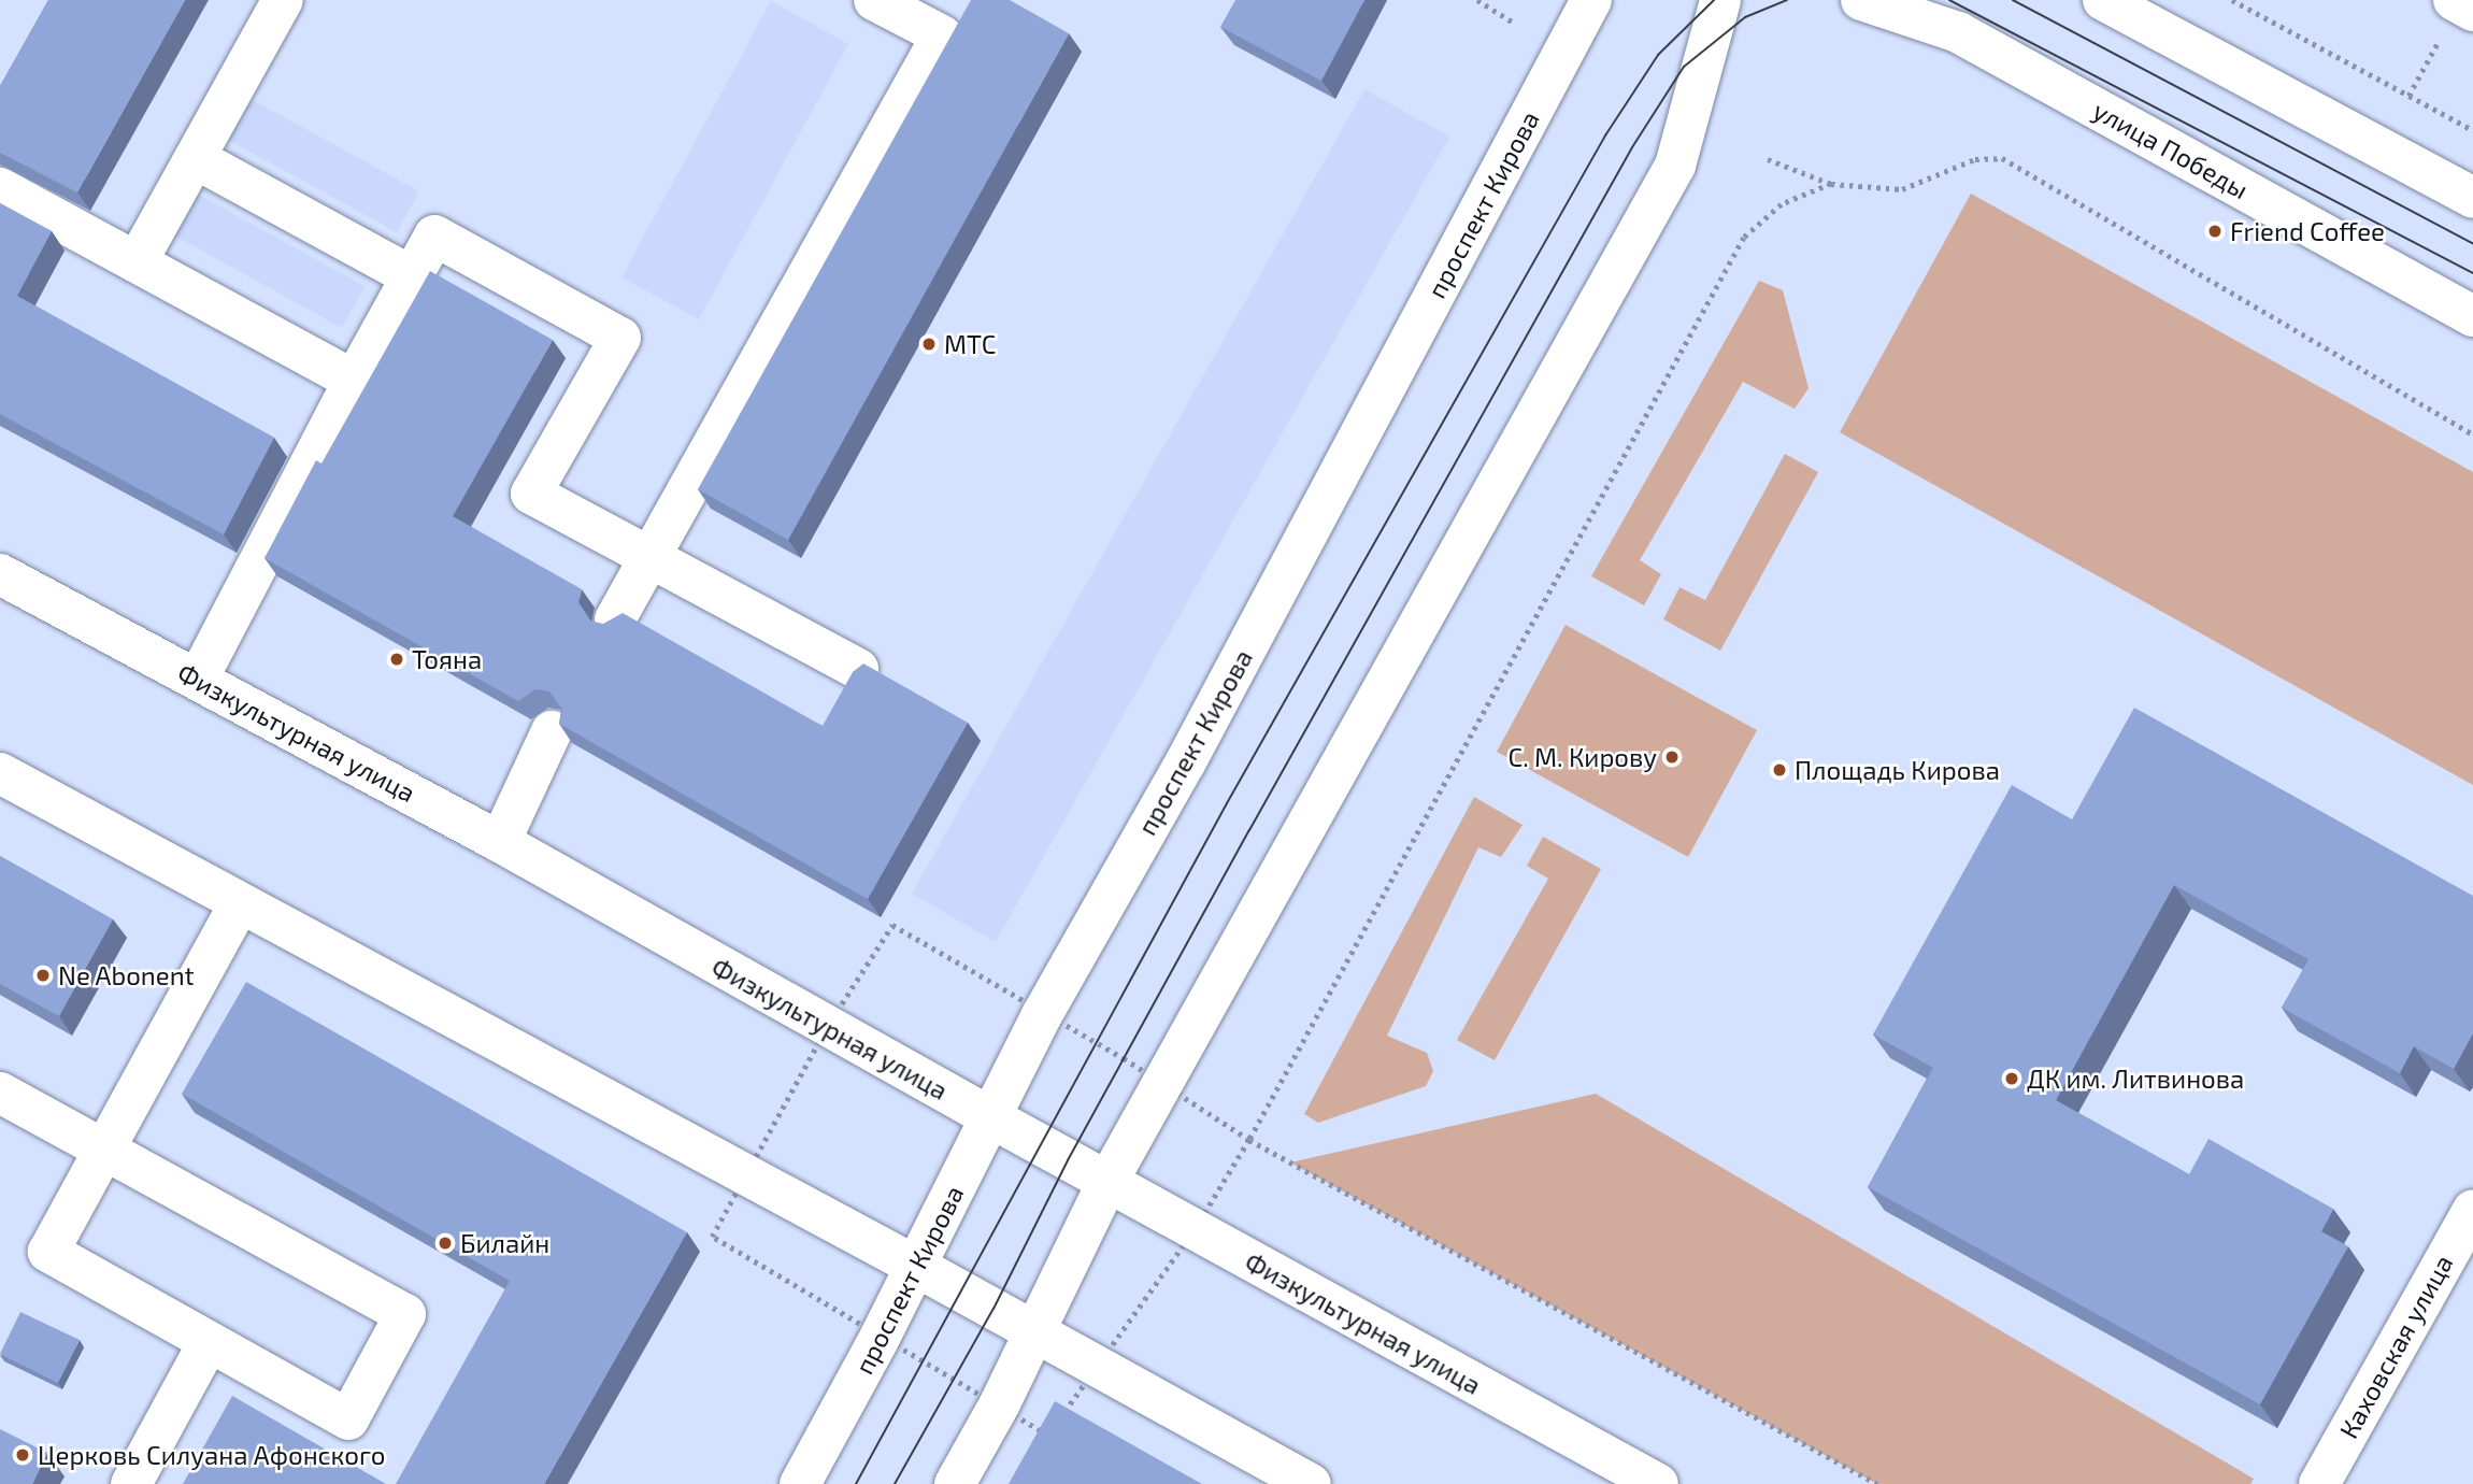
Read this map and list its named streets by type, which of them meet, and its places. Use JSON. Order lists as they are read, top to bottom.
{
  "streets": {
    "main road": [
      "улица Победы",
      "проспект Кирова",
      "Физкультурная улица",
      "Каховская улица"
    ]
  },
  "crossings": [
    ["проспект Кирова", "Физкультурная улица"]
  ],
  "places": [
    "Friend Coffee",
    "МТС",
    "Тояна",
    "С. М. Кирову",
    "Площадь Кирова",
    "Ne Abonent",
    "ДК им. Литвинова",
    "Билайн",
    "Церковь Силуана Афонского"
  ]
}
